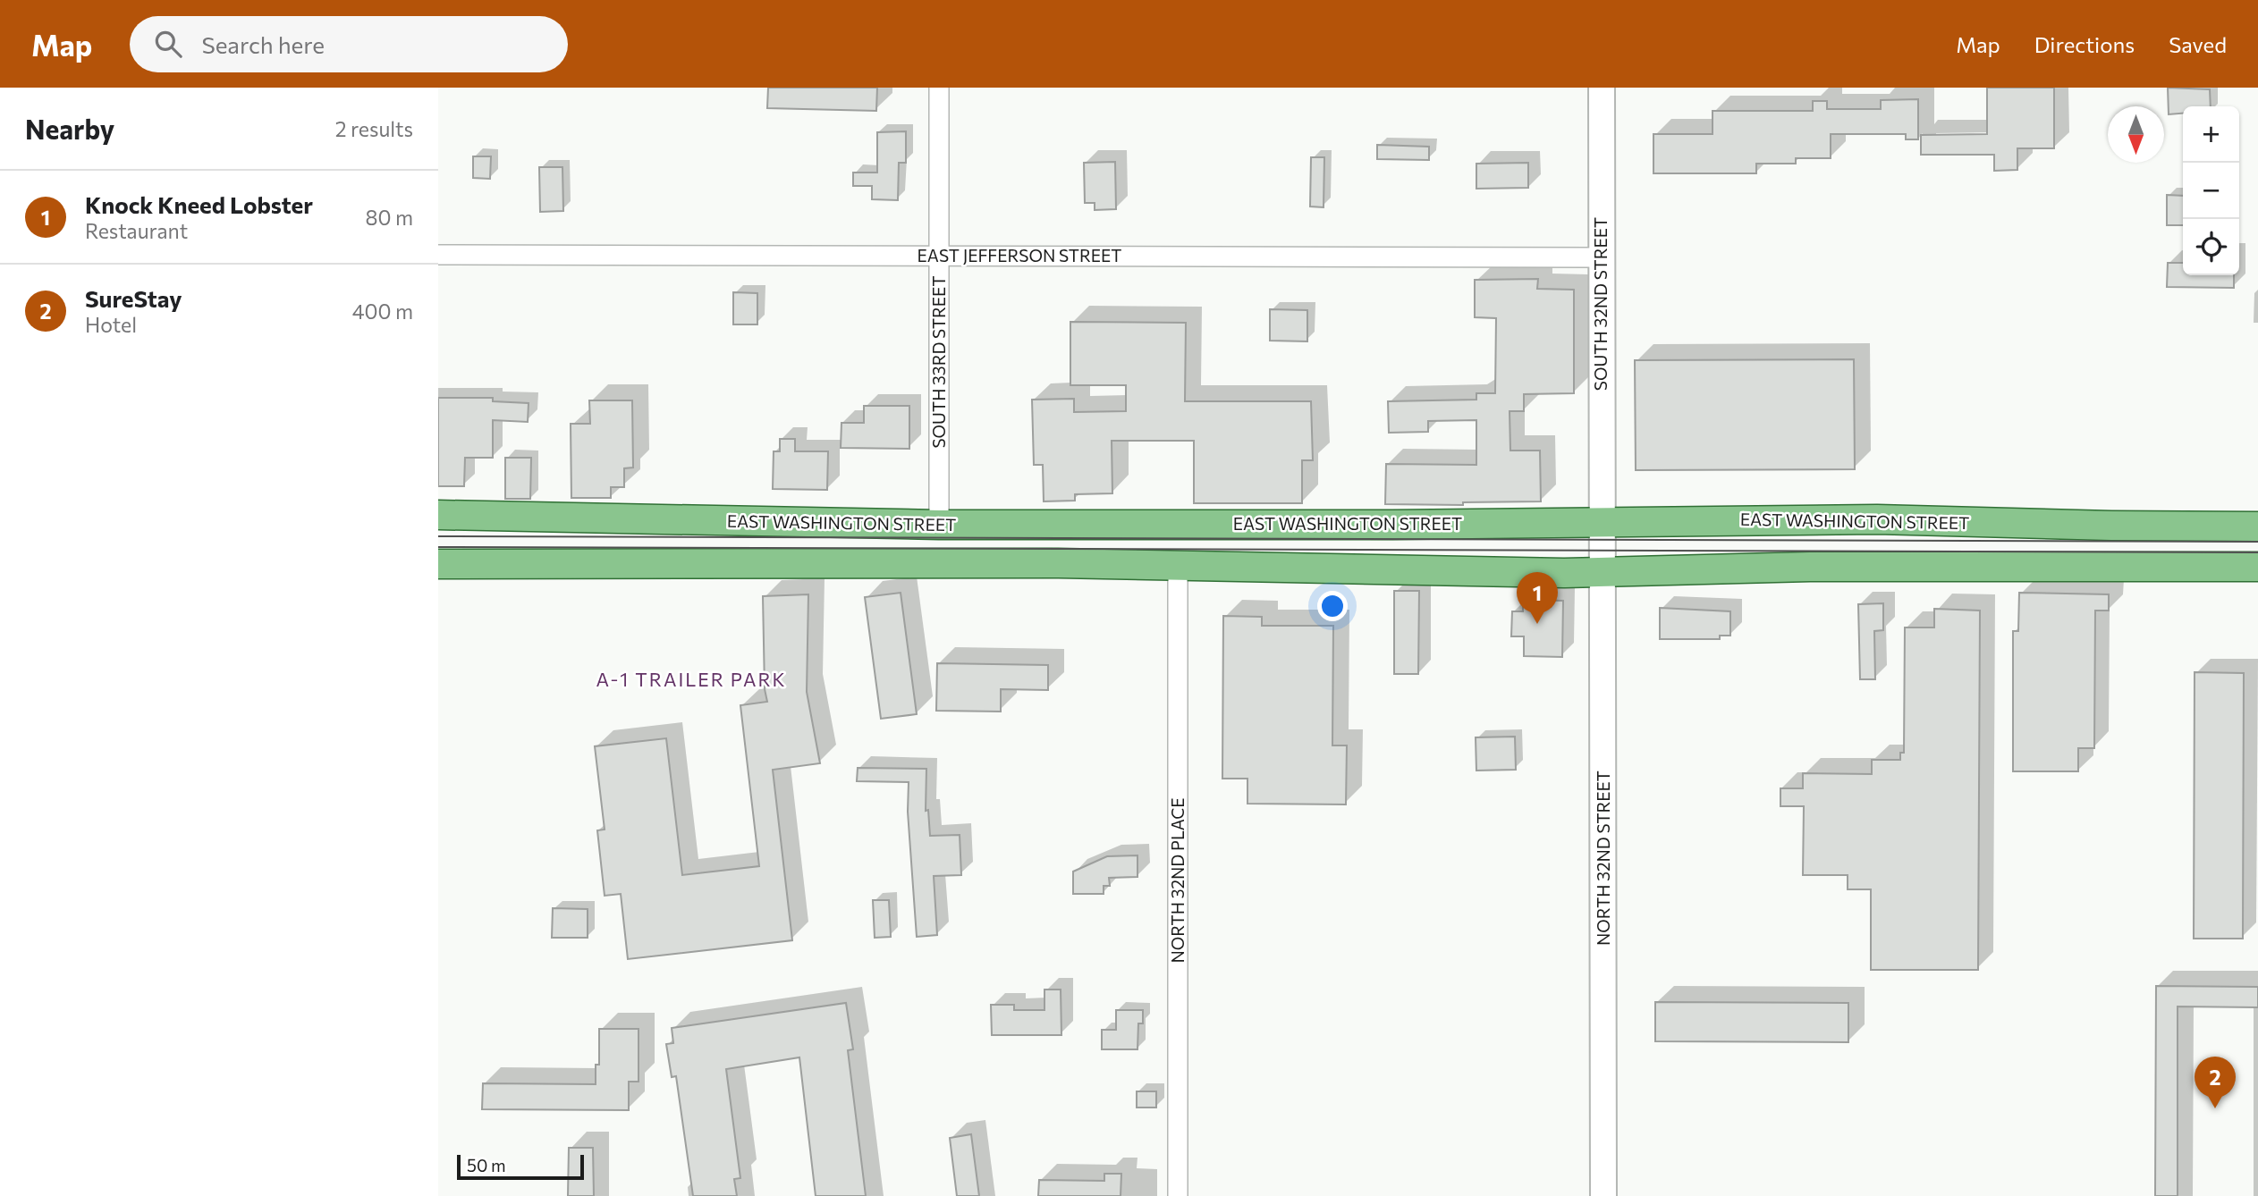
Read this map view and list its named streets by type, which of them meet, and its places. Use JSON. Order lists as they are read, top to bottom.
{
  "streets": {
    "main road": ["SOUTH 32ND STREET", "EAST WASHINGTON STREET", "NORTH 32ND STREET"],
    "street": ["EAST JEFFERSON STREET", "SOUTH 33RD STREET", "NORTH 32ND PLACE"]
  },
  "crossings": [
    ["EAST JEFFERSON STREET", "SOUTH 32ND STREET"],
    ["EAST JEFFERSON STREET", "SOUTH 33RD STREET"],
    ["SOUTH 32ND STREET", "EAST WASHINGTON STREET"],
    ["SOUTH 32ND STREET", "NORTH 32ND STREET"],
    ["SOUTH 33RD STREET", "EAST WASHINGTON STREET"],
    ["EAST WASHINGTON STREET", "NORTH 32ND STREET"]
  ],
  "districts": ["A-1 TRAILER PARK"],
  "scale_bar": "50 m",
  "north": "bottom",
  "page": {
    "header": "Map",
    "search": "Search here",
    "nav": ["Map", "Directions", "Saved"],
    "heading": ["Nearby", "2 results"],
    "map_buttons": ["+", "−"],
    "list": [
      {
        "mark": "1",
        "name": "Knock Kneed Lobster",
        "note": "Restaurant",
        "value": "80 m"
      },
      {
        "mark": "2",
        "name": "SureStay",
        "note": "Hotel",
        "value": "400 m"
      }
    ],
    "pins": ["1", "2"],
    "scale": "50 m"
  }
}
